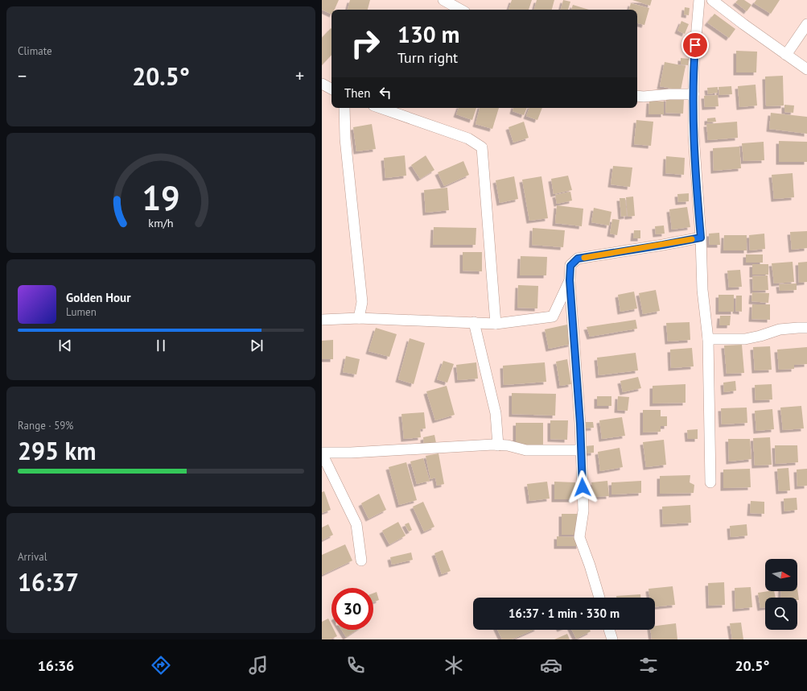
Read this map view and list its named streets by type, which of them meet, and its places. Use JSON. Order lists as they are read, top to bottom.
{
  "north": "right",
  "page": {
    "tile": [
      "Climate",
      ["Range · 59%", "295 km"],
      ["Arrival", "16:37"]
    ],
    "turn": ["130 m", "Turn right"],
    "heat": ["−", "20.5°", "+"],
    "then": "Then",
    "song": ["Golden Hour", "Lumen"],
    "limit": "30",
    "trip": "16:37 · 1 min · 330 m",
    "tabs": ["16:36", "20.5°"],
    "gauge": ["19", "km/h"]
  }
}
